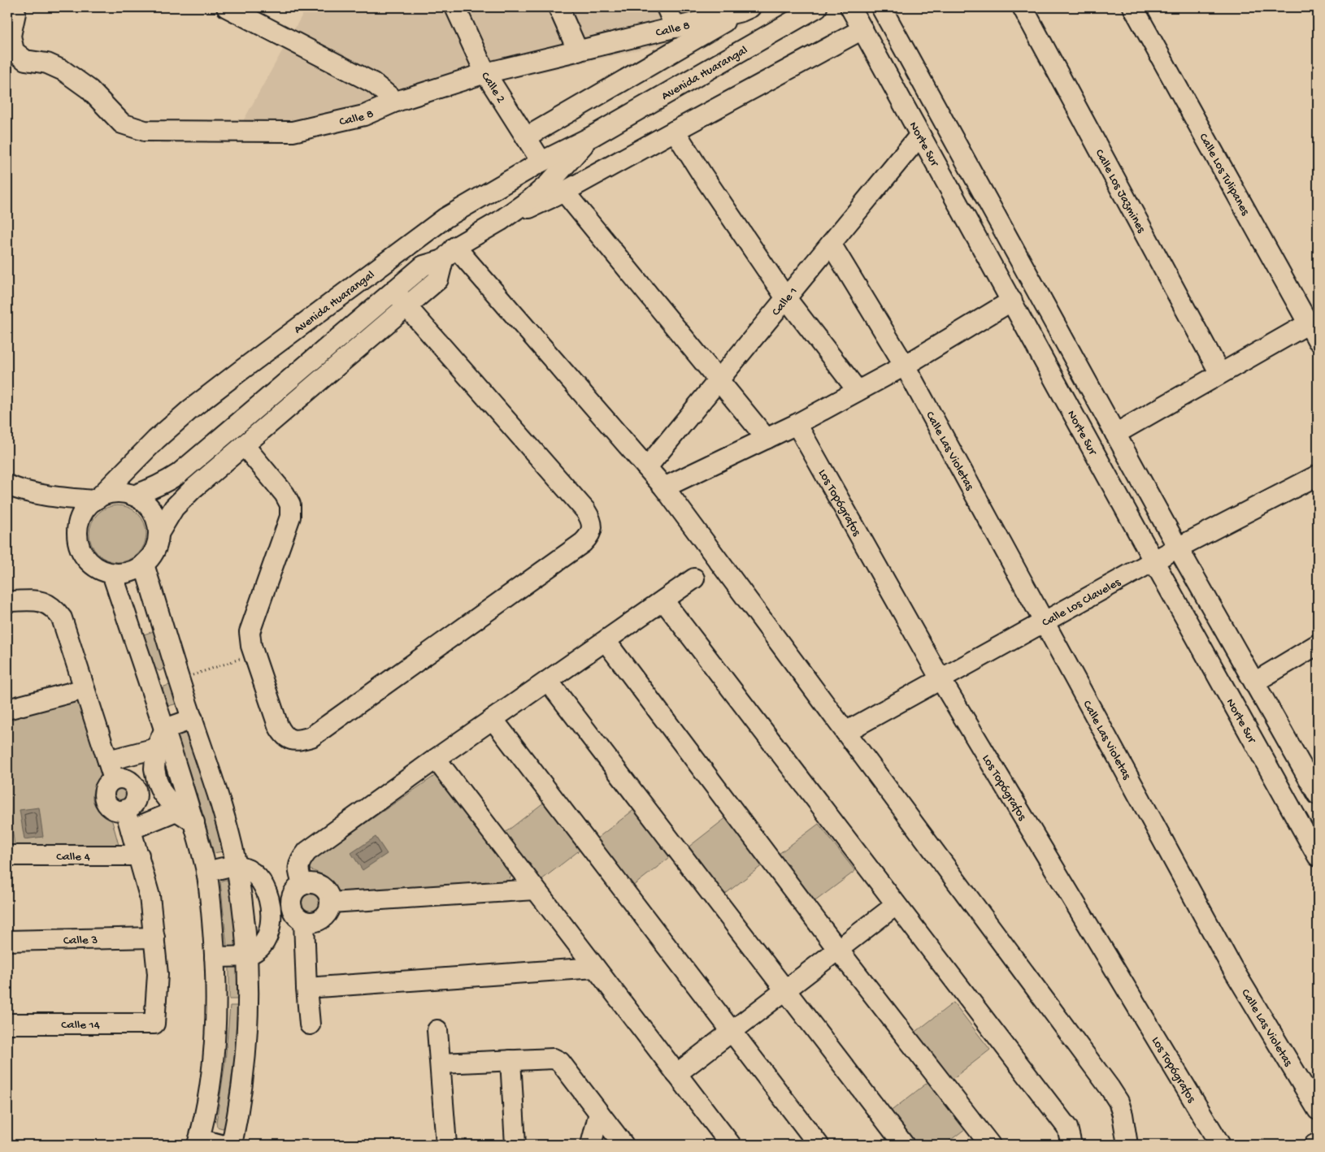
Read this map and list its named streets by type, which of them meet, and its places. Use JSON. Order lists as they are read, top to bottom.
{
  "streets": {
    "street": [
      "Calle 8",
      "Avenida Huarangal",
      "Calle 2",
      "Norte Sur",
      "Calle Los Tulipanes",
      "Calle Los Jazmines",
      "Calle 1",
      "Calle Las Violetas",
      "Los Topógrafos",
      "Calle Los Claveles",
      "Calle 4",
      "Calle 3",
      "Calle 14"
    ]
  },
  "crossings": [
    ["Calle 8", "Calle 2"],
    ["Avenida Huarangal", "Calle 2"],
    ["Norte Sur", "Calle 1"],
    ["Norte Sur", "Calle Los Claveles"],
    ["Calle 1", "Calle Las Violetas"],
    ["Calle Las Violetas", "Calle Los Claveles"],
    ["Los Topógrafos", "Calle Los Claveles"],
    ["Calle 3", "Calle 14"]
  ]
}
